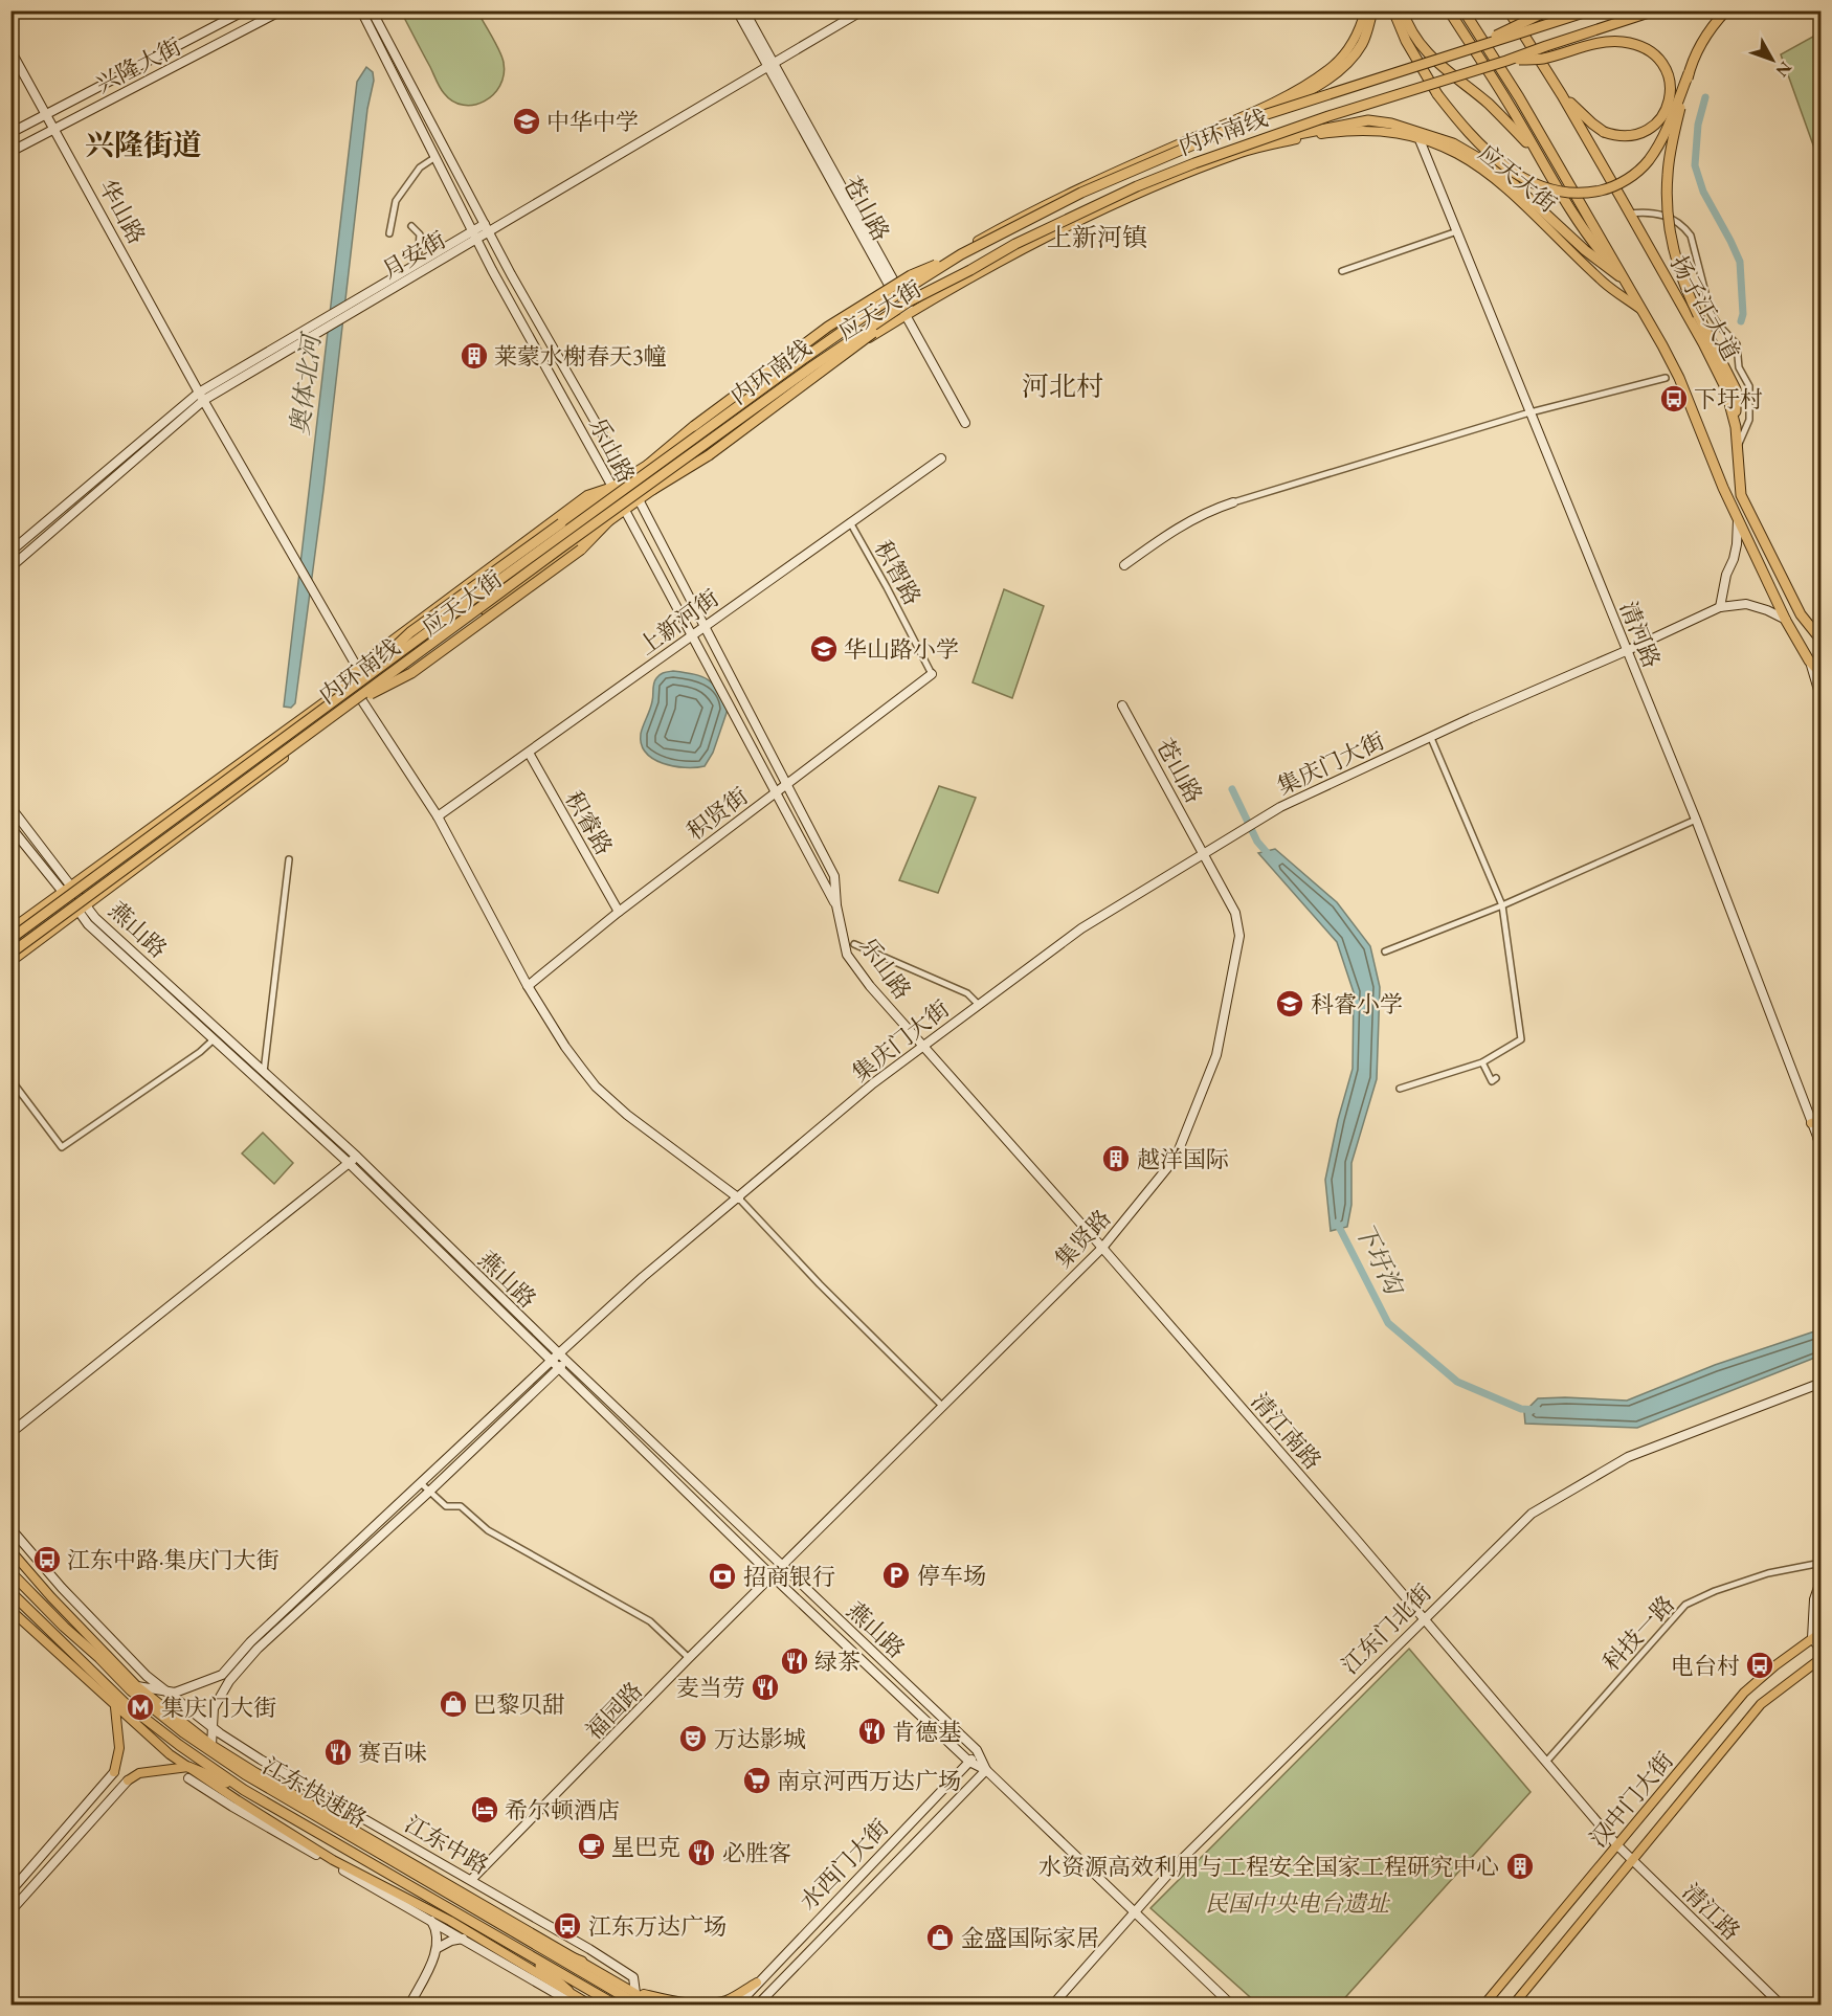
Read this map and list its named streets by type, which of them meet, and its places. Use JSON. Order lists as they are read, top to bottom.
{
  "streets": {
    "highway": ["内环南线", "扬子江大道", "江东快速路"],
    "main road": ["应天大街", "汉中门大街", "江东中路"],
    "street": [
      "兴隆大街",
      "苍山路",
      "华山路",
      "月安街",
      "乐山路",
      "积智路",
      "上新河街",
      "清河路",
      "集庆门大街",
      "积贤街",
      "积睿路",
      "燕山路",
      "集贤路",
      "清江南路",
      "江东门北街",
      "科技一路",
      "福园路",
      "水西门大街",
      "清江路"
    ]
  },
  "crossings": [
    ["兴隆大街", "华山路"],
    ["内环南线", "应天大街"],
    ["应天大街", "苍山路"],
    ["应天大街", "华山路"],
    ["应天大街", "乐山路"],
    ["应天大街", "清河路"],
    ["应天大街", "燕山路"],
    ["苍山路", "月安街"],
    ["苍山路", "集庆门大街"],
    ["苍山路", "集贤路"],
    ["华山路", "月安街"],
    ["月安街", "乐山路"],
    ["乐山路", "上新河街"],
    ["乐山路", "集庆门大街"],
    ["乐山路", "积贤街"],
    ["乐山路", "清江南路"],
    ["积智路", "上新河街"],
    ["积智路", "积贤街"],
    ["上新河街", "积睿路"],
    ["清河路", "集庆门大街"],
    ["集庆门大街", "燕山路"],
    ["集庆门大街", "集贤路"],
    ["集庆门大街", "清江南路"],
    ["积贤街", "积睿路"],
    ["燕山路", "集贤路"],
    ["燕山路", "江东门北街"],
    ["燕山路", "福园路"],
    ["燕山路", "水西门大街"],
    ["集贤路", "清江南路"],
    ["集贤路", "福园路"],
    ["清江南路", "江东门北街"],
    ["清江南路", "科技一路"],
    ["清江南路", "汉中门大街"],
    ["清江南路", "清江路"],
    ["福园路", "江东中路"],
    ["江东快速路", "江东中路"],
    ["汉中门大街", "清江路"]
  ],
  "districts": ["兴隆街道", "上新河镇", "河北村"],
  "water": ["奥体北河", "下圩沟"],
  "parks": ["民国中央电台遗址"],
  "places": {
    "school or university": ["中华中学", "华山路小学", "科睿小学"],
    "building": ["莱蒙水榭春天3幢", "越洋国际", "水资源高效利用与工程安全国家工程研究中心"],
    "bus stop": [
      "下圩村",
      "江东中路·集庆门大街",
      "电台村",
      "江东万达广场"
    ],
    "parking": ["停车场"],
    "bank": ["招商银行"],
    "restaurant": [
      "绿茶",
      "麦当劳",
      "肯德基",
      "赛百味",
      "必胜客"
    ],
    "shop": ["巴黎贝甜", "金盛国际家居"],
    "metro station": ["集庆门大街"],
    "theatre": ["万达影城"],
    "supermarket": ["南京河西万达广场"],
    "hotel": ["希尔顿酒店"],
    "cafe": ["星巴克"]
  },
  "north": "bottom right"
}
